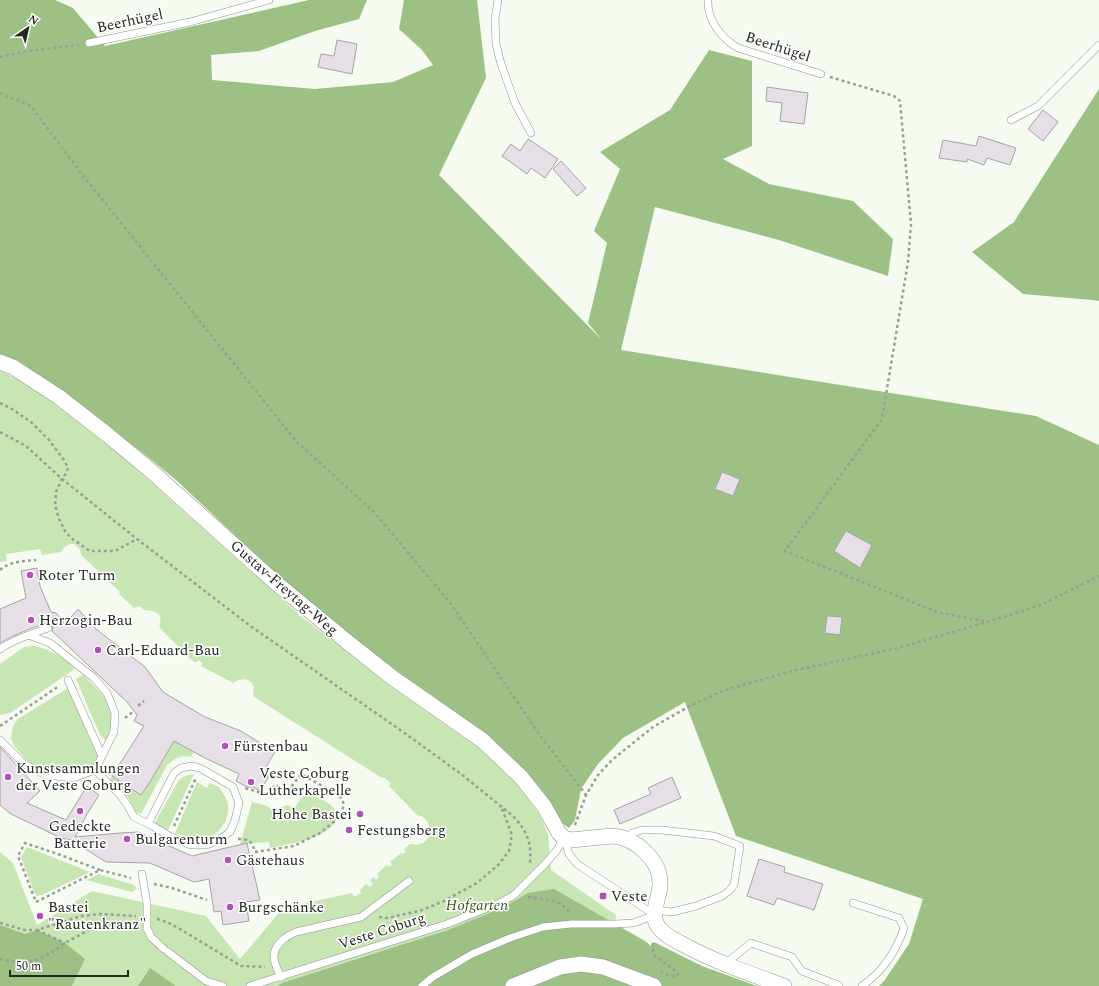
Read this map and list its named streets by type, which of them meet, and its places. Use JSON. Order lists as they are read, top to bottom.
{
  "streets": {
    "street": ["Gustav-Freytag-Weg"],
    "lane": ["Beerhügel", "Veste Coburg"]
  },
  "crossings": [
    ["Gustav-Freytag-Weg", "Veste Coburg"]
  ],
  "parks": ["Hofgarten"],
  "places": {
    "other": [
      "Roter Turm",
      "Herzogin-Bau",
      "Carl-Eduard-Bau",
      "Fürstenbau",
      "Kunstsammlungen der Veste Coburg",
      "Veste Coburg Lutherkapelle",
      "Gedeckte Batterie",
      "Hohe Bastei",
      "Festungsberg",
      "Bulgarenturm",
      "Gästehaus",
      "Burgschänke",
      "Bastei \"Rautenkranz\""
    ],
    "transit": ["Veste"]
  },
  "scale_bar": "50 m",
  "north": "top right"
}
